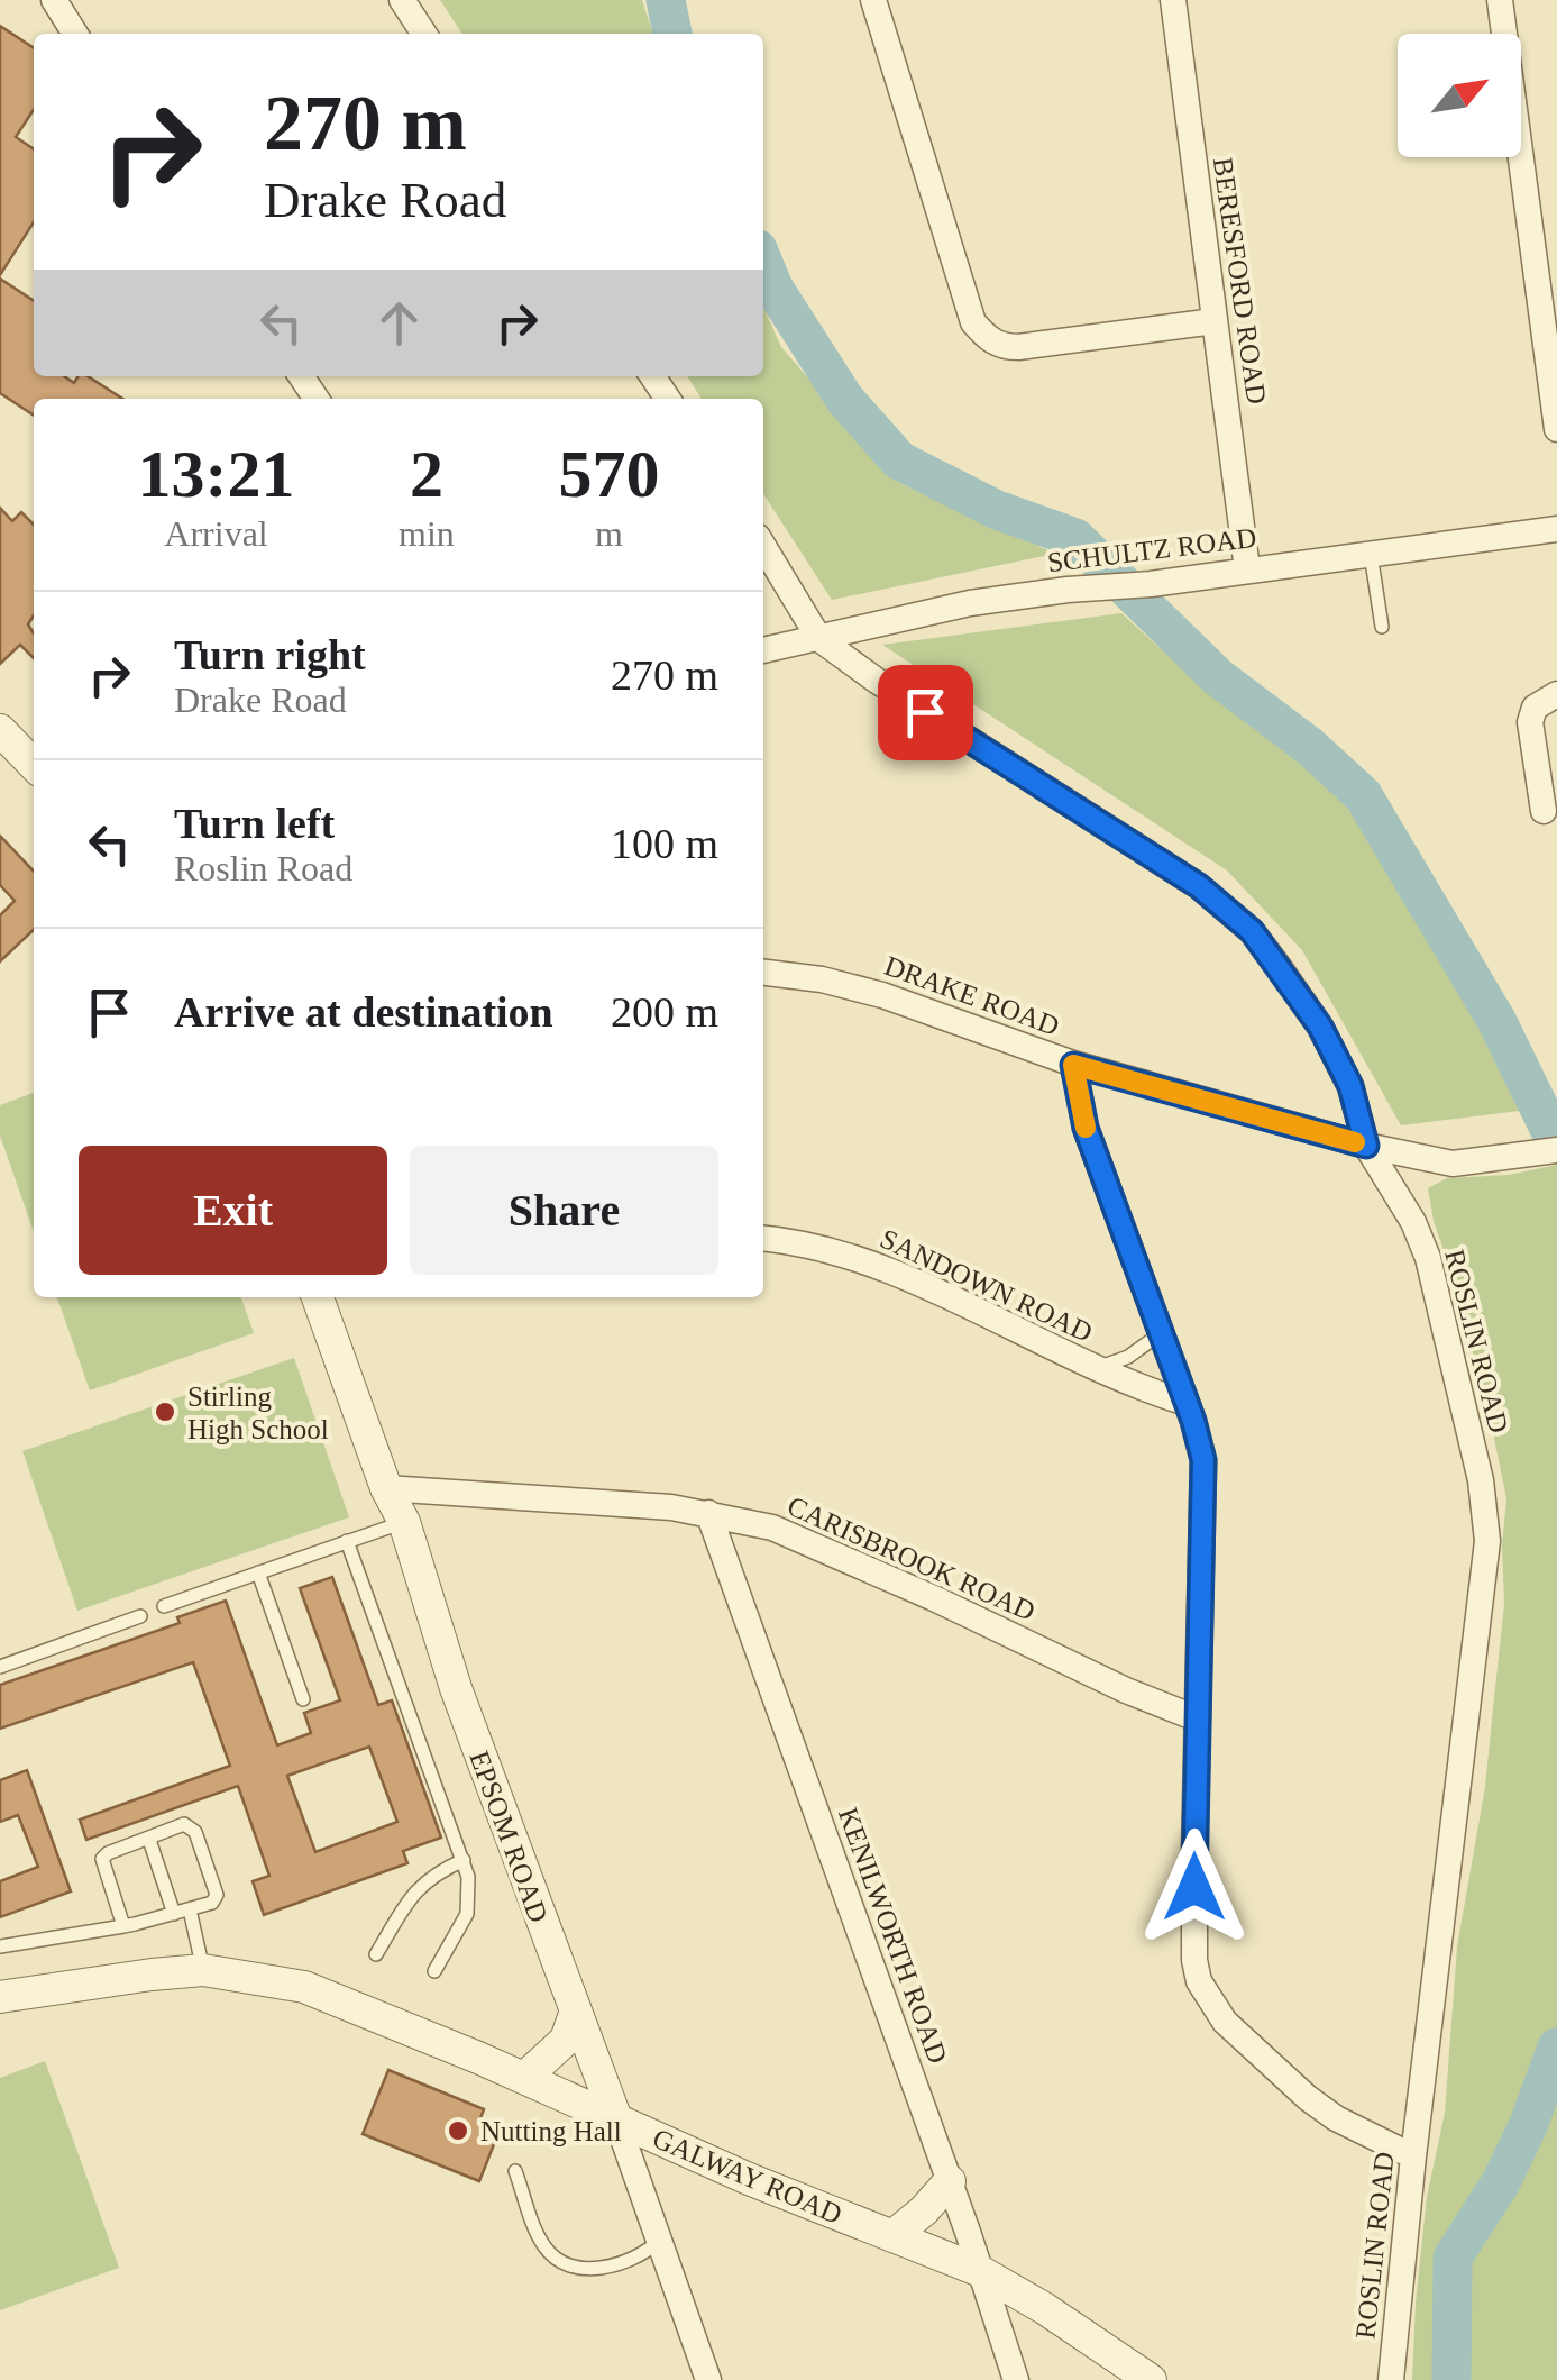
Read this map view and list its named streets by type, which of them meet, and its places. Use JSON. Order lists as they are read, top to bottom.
{
  "streets": {
    "street": [
      "BERESFORD ROAD",
      "SCHULTZ ROAD",
      "DRAKE ROAD",
      "SANDOWN ROAD",
      "ROSLIN ROAD",
      "CARISBROOK ROAD",
      "EPSOM ROAD",
      "KENILWORTH ROAD",
      "GALWAY ROAD"
    ]
  },
  "crossings": [
    ["BERESFORD ROAD", "SCHULTZ ROAD"],
    ["SCHULTZ ROAD", "ROSLIN ROAD"],
    ["DRAKE ROAD", "ROSLIN ROAD"],
    ["CARISBROOK ROAD", "EPSOM ROAD"],
    ["CARISBROOK ROAD", "KENILWORTH ROAD"],
    ["EPSOM ROAD", "GALWAY ROAD"],
    ["KENILWORTH ROAD", "GALWAY ROAD"]
  ],
  "places": ["Stirling High School", "Nutting Hall"],
  "north": "top right",
  "page": {
    "turn": ["270 m", "Drake Road"],
    "eta": [
      "13:21",
      "Arrival",
      "2",
      "min",
      "570",
      "m"
    ],
    "list": [
      {
        "name": "Turn right",
        "note": "Drake Road",
        "value": "270 m"
      },
      {
        "name": "Turn left",
        "note": "Roslin Road",
        "value": "100 m"
      },
      {
        "name": "Arrive at destination",
        "value": "200 m"
      }
    ],
    "buttons": ["Exit", "Share"]
  }
}
